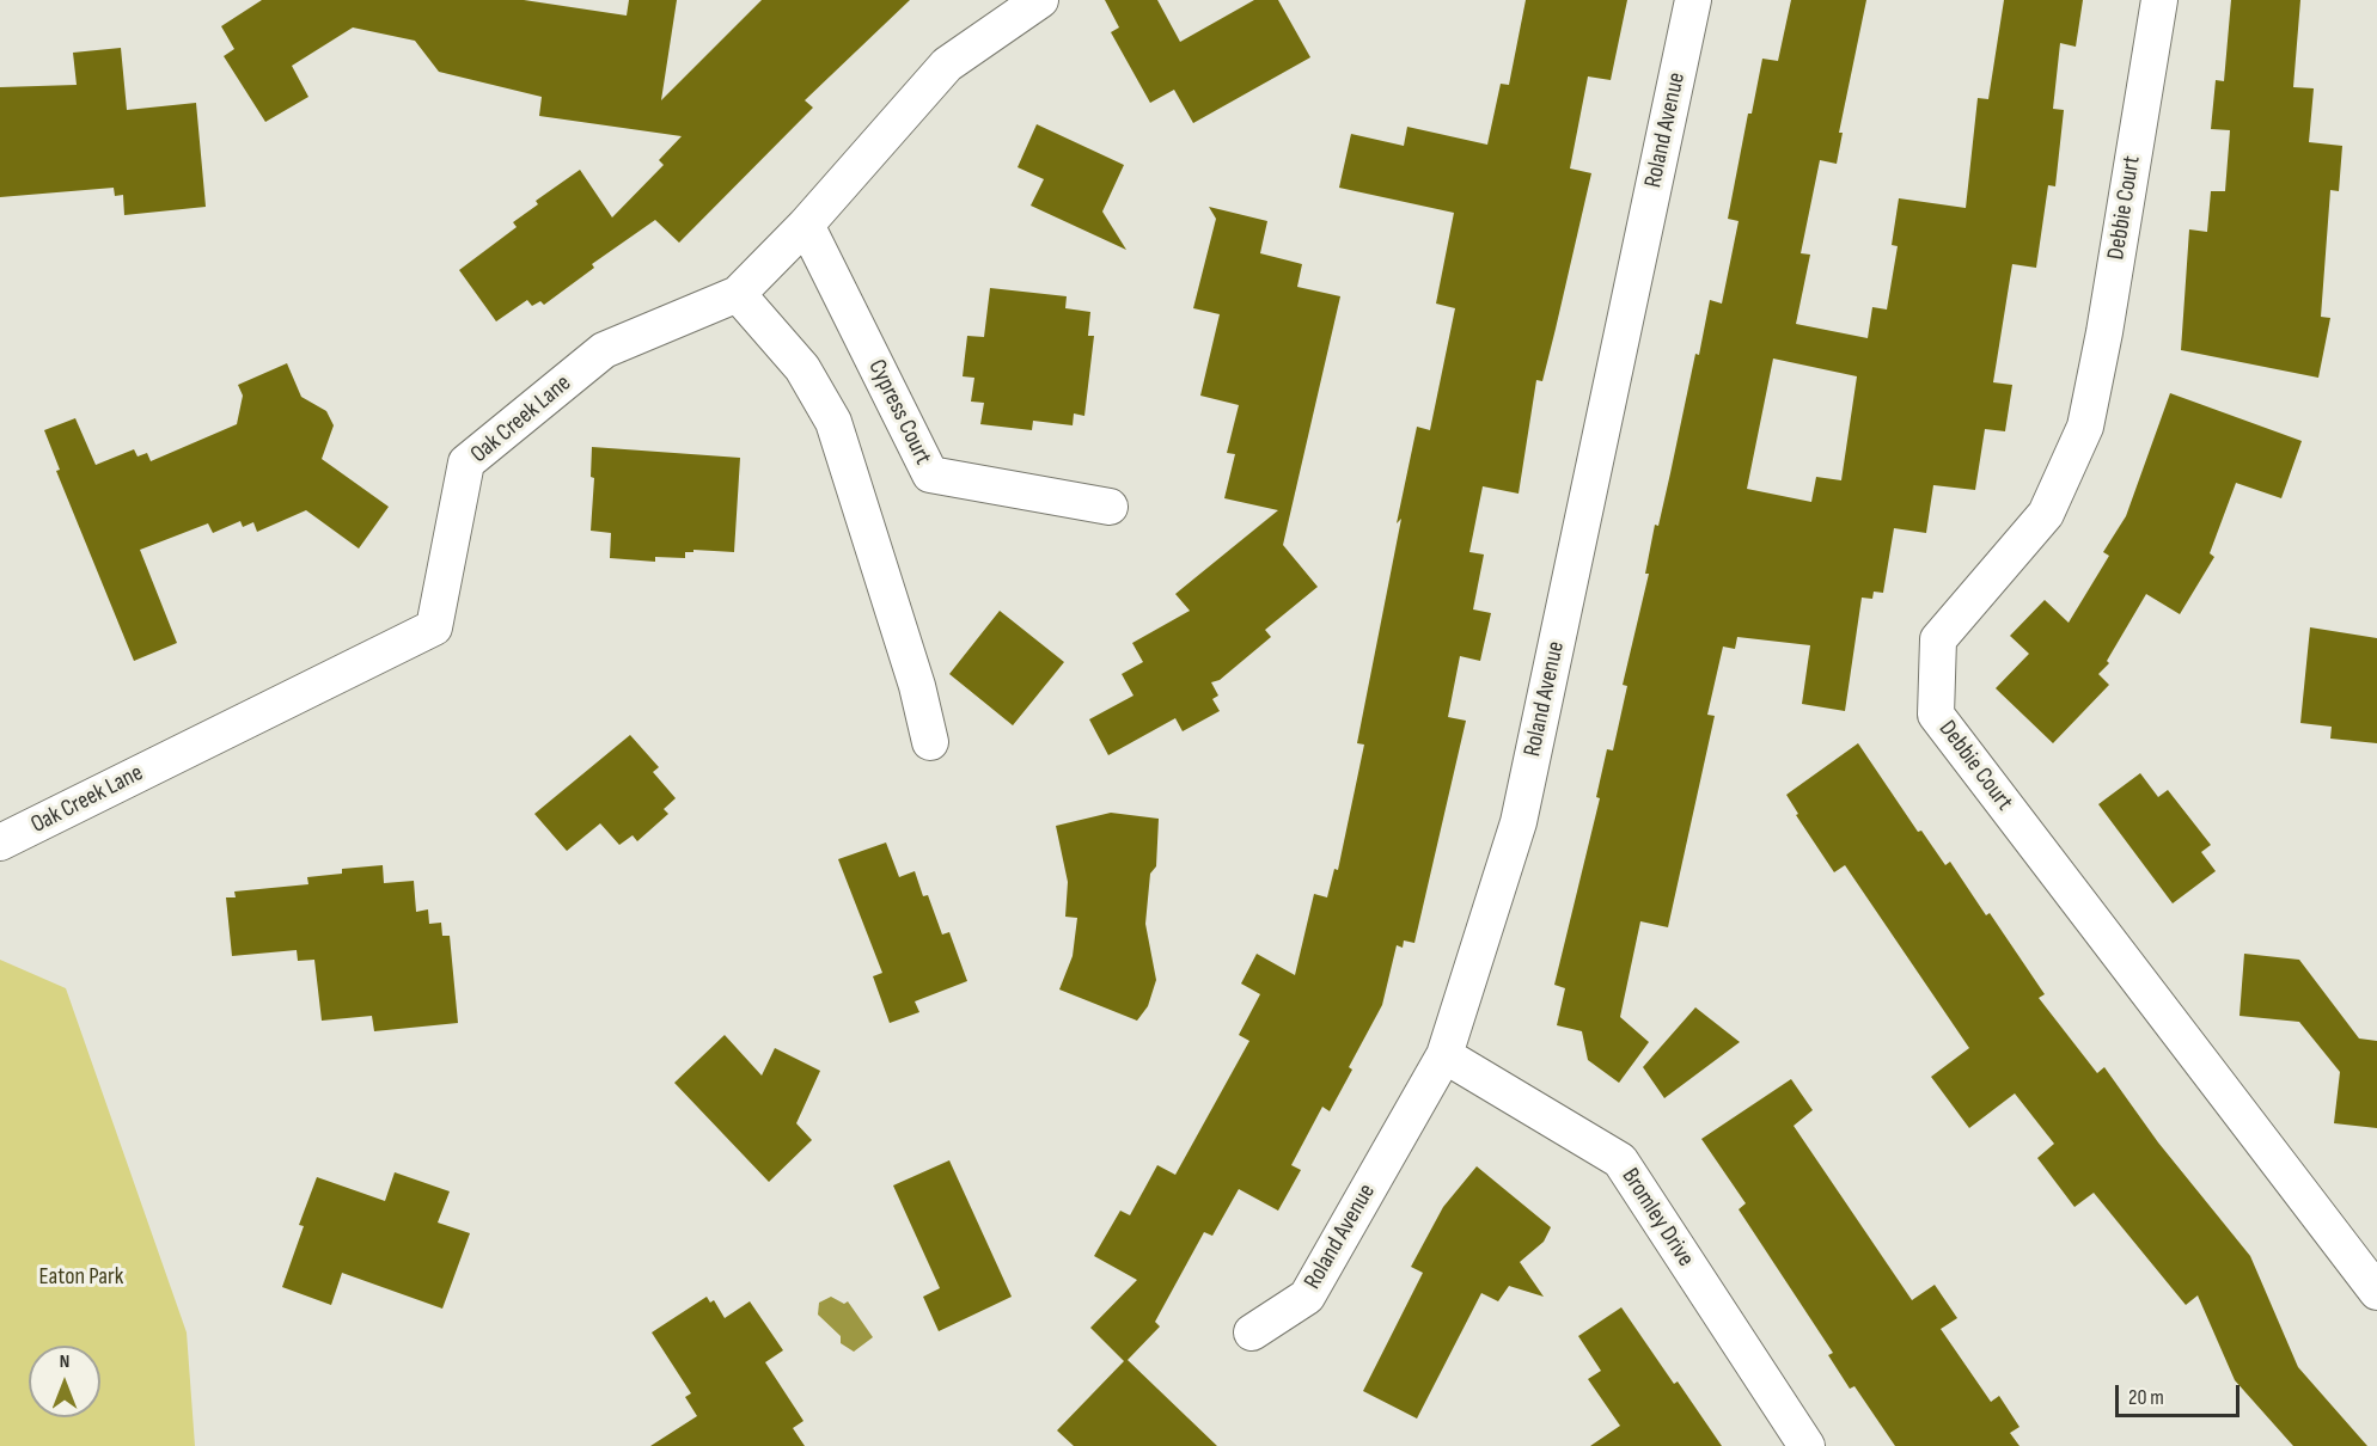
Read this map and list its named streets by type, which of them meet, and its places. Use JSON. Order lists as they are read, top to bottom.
{
  "streets": {
    "street": [
      "Roland Avenue",
      "Debbie Court",
      "Cypress Court",
      "Oak Creek Lane",
      "Bromley Drive"
    ]
  },
  "crossings": [
    ["Roland Avenue", "Bromley Drive"],
    ["Cypress Court", "Oak Creek Lane"]
  ],
  "parks": ["Eaton Park"],
  "scale_bar": "20 m",
  "north": "top"
}
